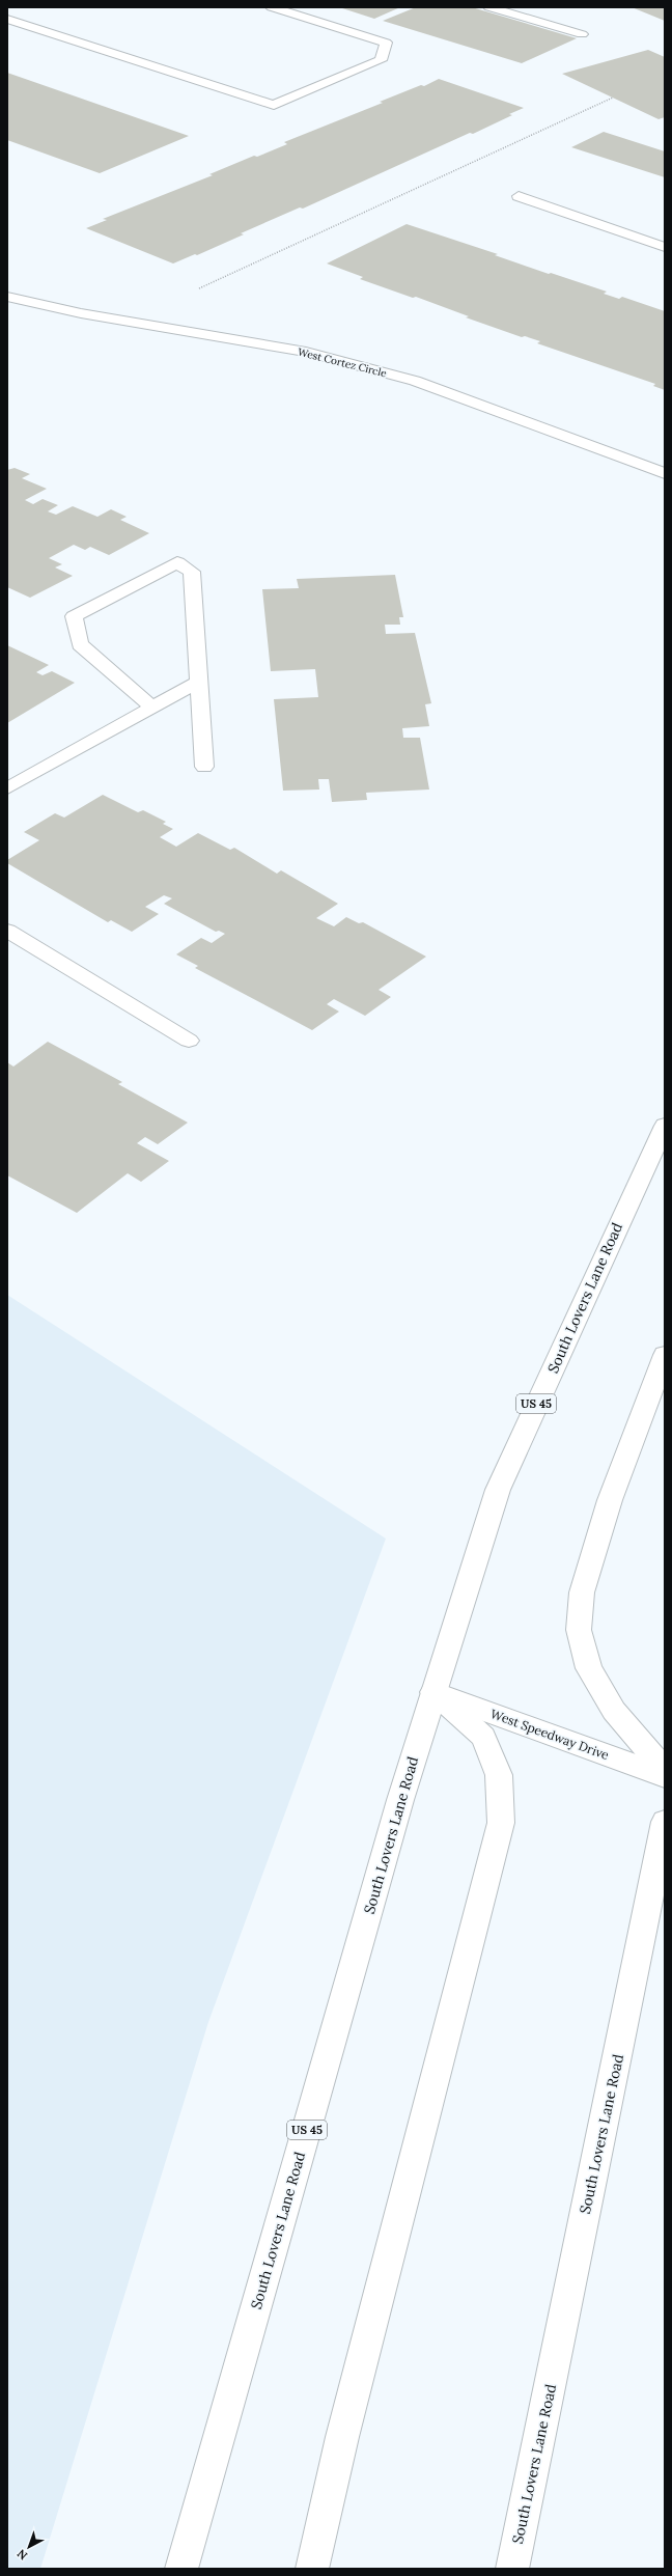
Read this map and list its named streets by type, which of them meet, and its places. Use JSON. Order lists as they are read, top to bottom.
{
  "streets": {
    "main road": [
      "West Cortez Circle",
      "South Lovers Lane Road",
      "US 45",
      "West Speedway Drive"
    ]
  },
  "crossings": [
    ["South Lovers Lane Road", "West Speedway Drive"]
  ],
  "north": "bottom left"
}
